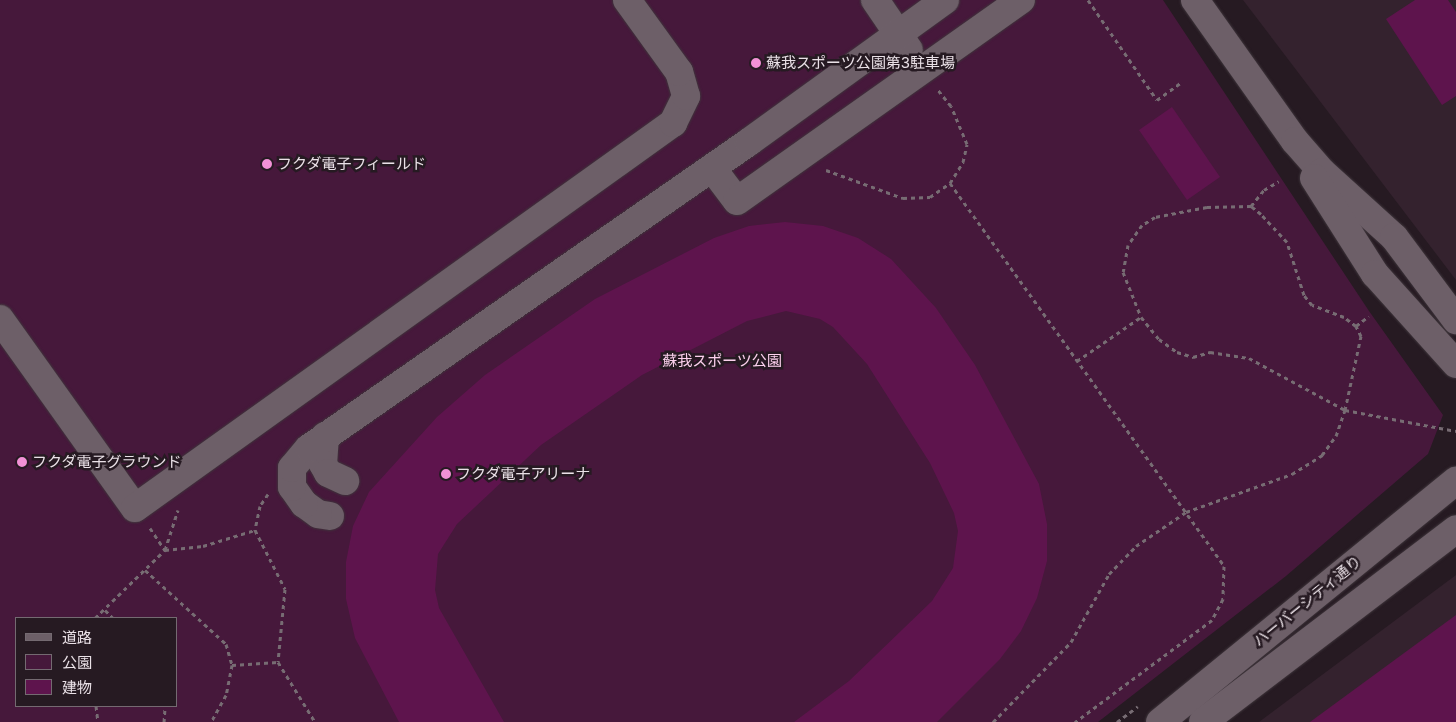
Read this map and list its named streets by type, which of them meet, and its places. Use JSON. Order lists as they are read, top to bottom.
{
  "streets": {
    "street": ["ハーバーシティ通り"]
  },
  "parks": ["蘇我スポーツ公園"],
  "places": [
    "蘇我スポーツ公園第3駐車場",
    "フクダ電子フィールド",
    "フクダ電子グラウンド",
    "フクダ電子アリーナ"
  ],
  "legend": ["道路", "公園", "建物"]
}
